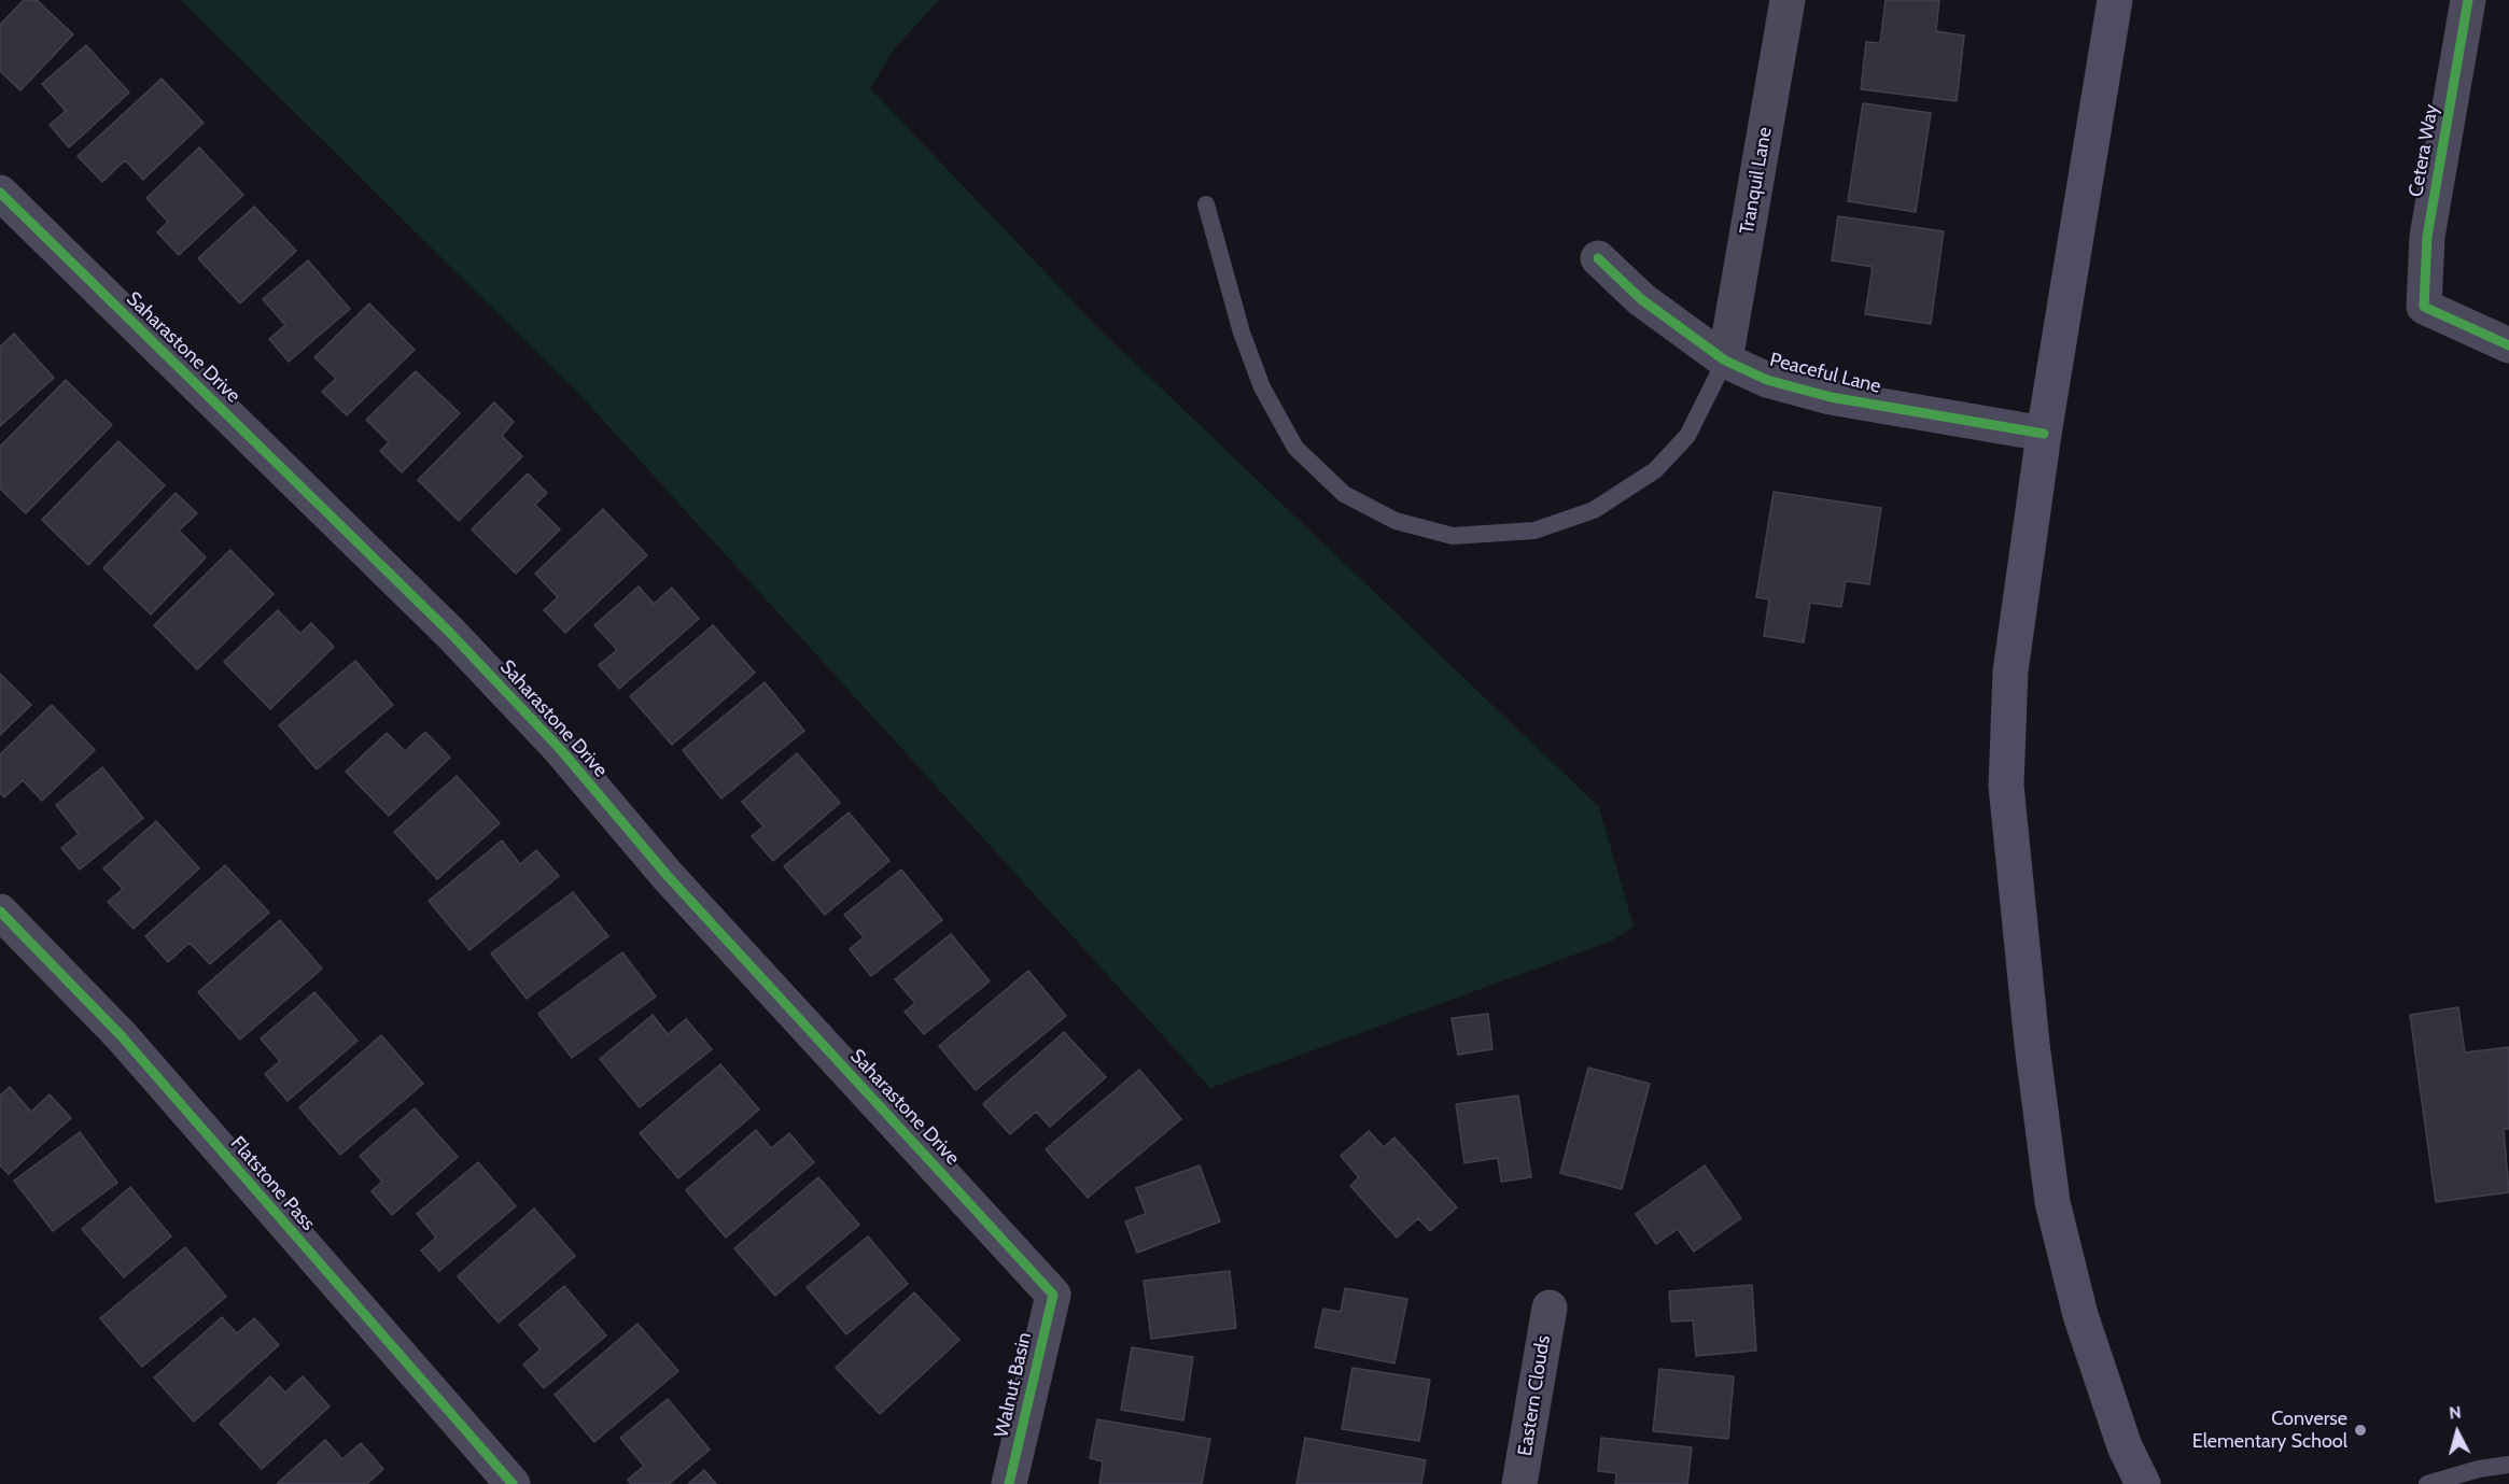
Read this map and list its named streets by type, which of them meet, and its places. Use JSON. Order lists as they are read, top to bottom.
{
  "streets": {
    "street": [
      "Cetera Way",
      "Tranquil Lane",
      "Saharastone Drive",
      "Peaceful Lane",
      "Flatstone Pass",
      "Walnut Basin",
      "Eastern Clouds"
    ]
  },
  "crossings": [
    ["Tranquil Lane", "Peaceful Lane"],
    ["Saharastone Drive", "Walnut Basin"]
  ],
  "places": ["Converse Elementary School"],
  "north": "top"
}
